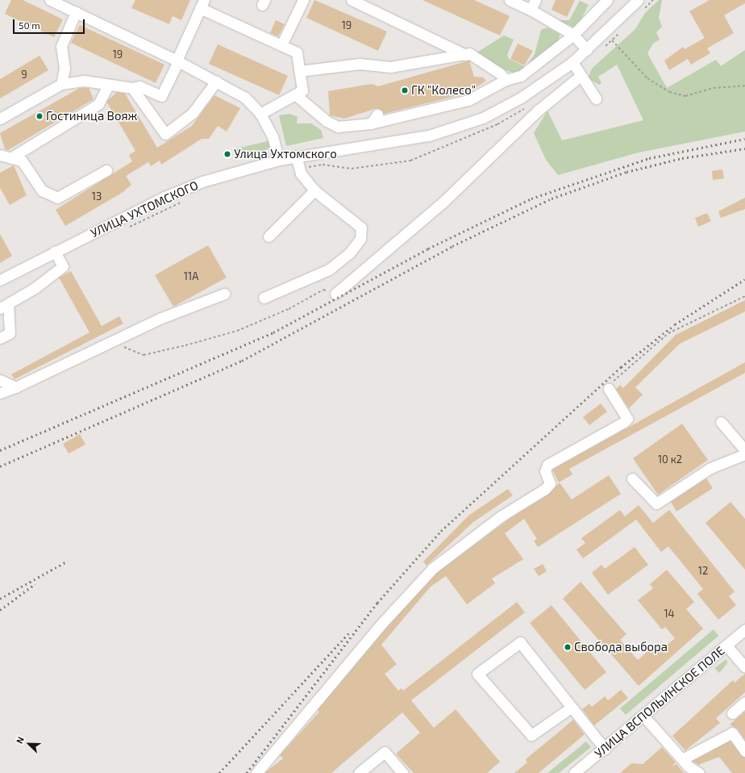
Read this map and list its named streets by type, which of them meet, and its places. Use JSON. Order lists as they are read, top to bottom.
{
  "streets": {
    "street": ["УЛИЦА УХТОМСКОГО", "УЛИЦА ВСПОЛЬИНСКОЕ ПОЛЕ"]
  },
  "places": [
    "ГК \"Колесо\"",
    "Гостиница Вояж",
    "Улица Ухтомского",
    "Свобода выбора"
  ],
  "house_numbers": [
    "19",
    "19",
    "9",
    "13",
    "11А",
    "10 к2",
    "12",
    "14"
  ],
  "scale_bar": "50 m",
  "north": "top left"
}
